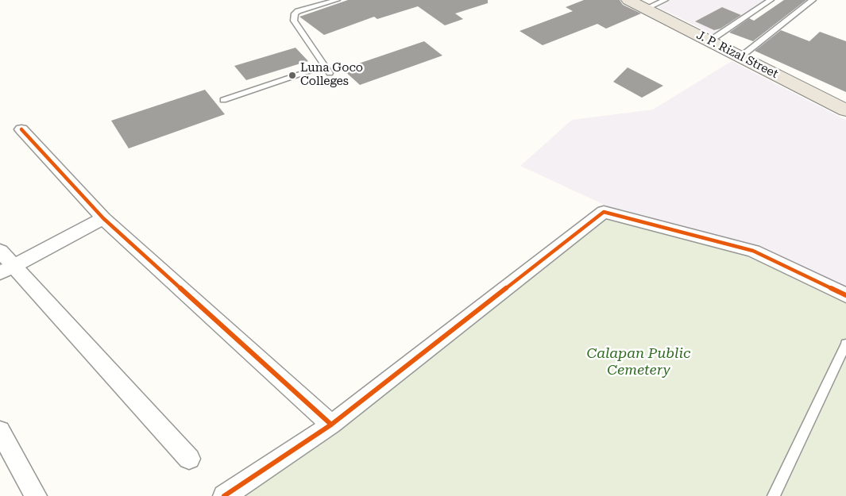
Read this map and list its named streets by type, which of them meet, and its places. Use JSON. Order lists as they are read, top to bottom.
{
  "streets": {
    "highway": ["J. P. Rizal Street"]
  },
  "parks": ["Calapan Public Cemetery"],
  "places": ["Luna Goco Colleges"]
}
